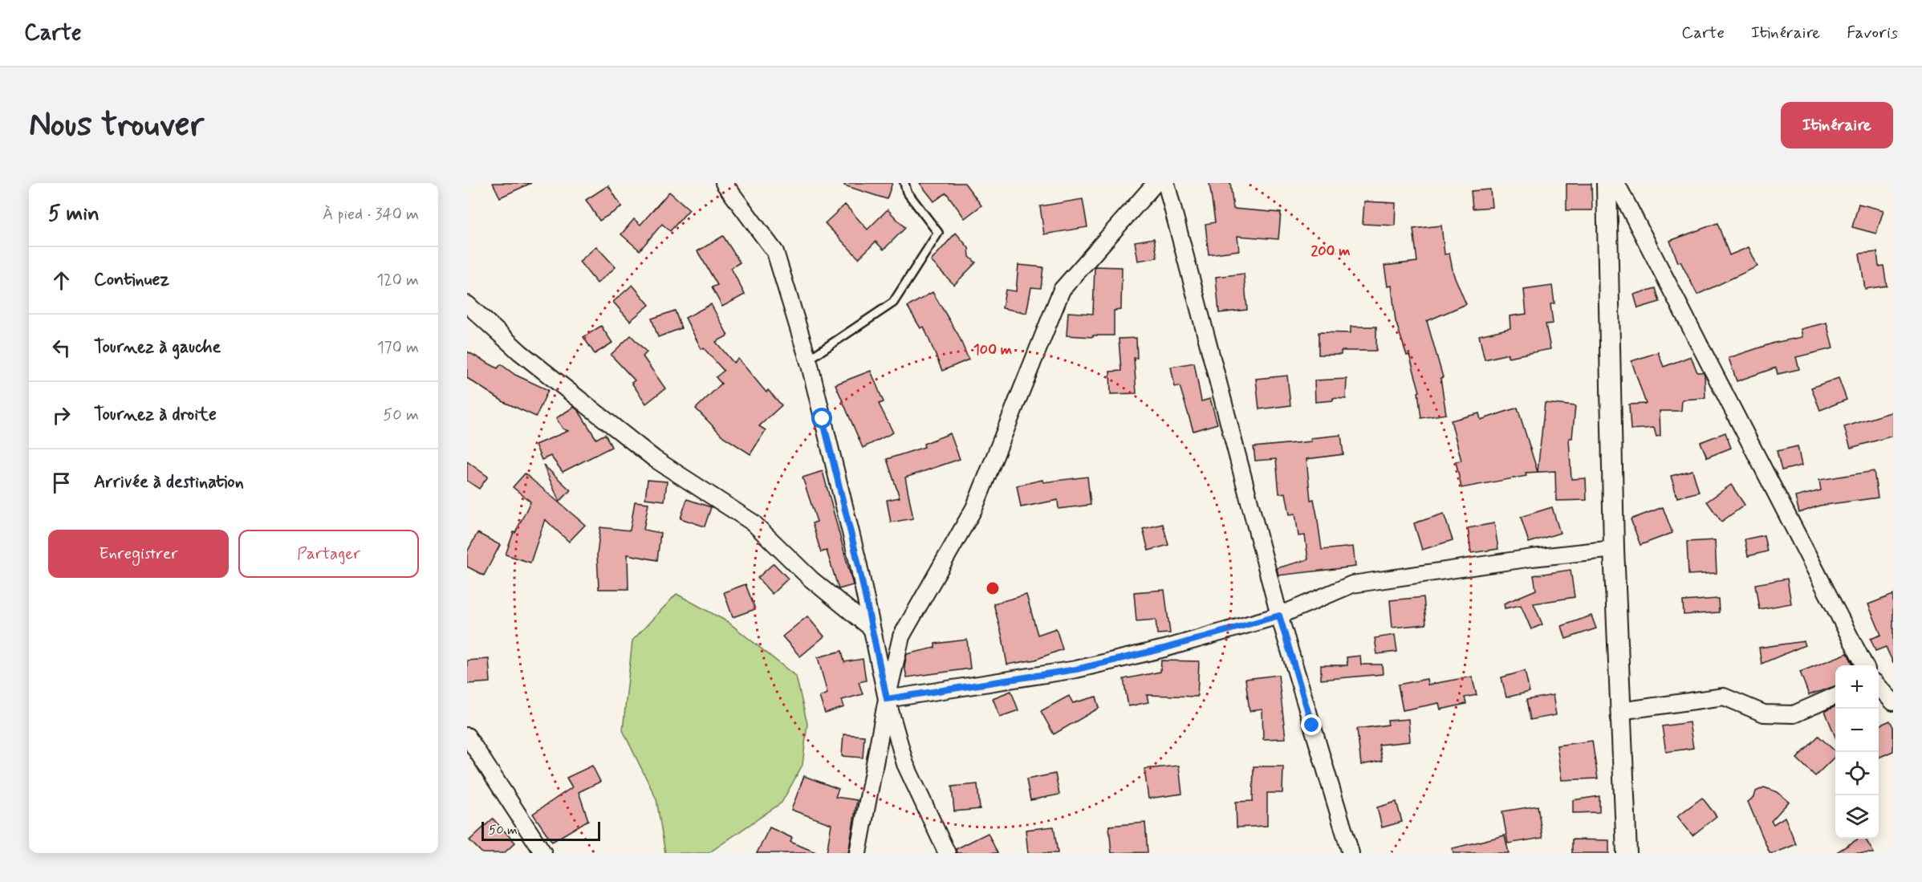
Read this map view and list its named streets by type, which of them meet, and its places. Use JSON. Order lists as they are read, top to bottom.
{
  "scale_bar": "50 m",
  "page": {
    "header": "Carte",
    "nav": ["Carte", "Itinéraire", "Favoris"],
    "buttons": [
      "Itinéraire",
      ["Enregistrer", "Partager"]
    ],
    "title": "Nous trouver",
    "heading": ["5 min", "À pied · 340 m"],
    "list": [
      ["Continuez", "120 m"],
      ["Tournez à gauche", "170 m"],
      ["Tournez à droite", "50 m"],
      "Arrivée à destination"
    ],
    "map_buttons": ["+", "−"],
    "scale": "50 m"
  },
  "rings": ["200 m", "100 m"]
}
